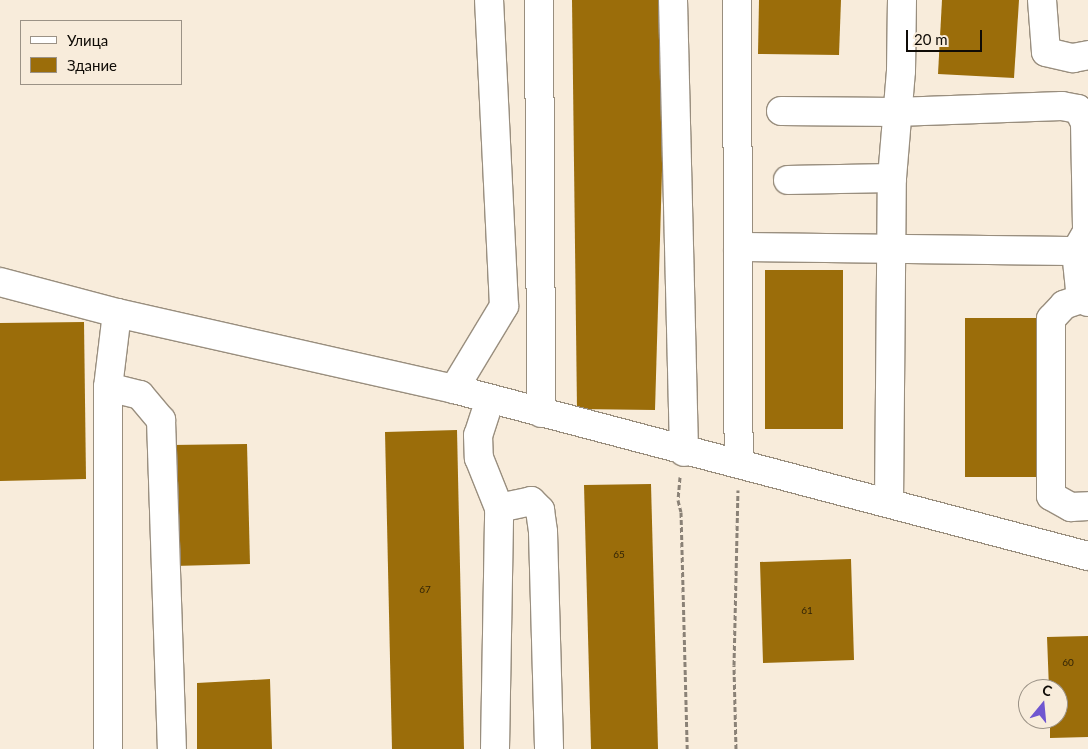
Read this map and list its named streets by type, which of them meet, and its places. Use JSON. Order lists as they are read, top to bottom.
{
  "house_numbers": [
    "65",
    "67",
    "61",
    "60"
  ],
  "legend": ["Улица", "Здание"],
  "scale_bar": "20 m",
  "north": "top"
}
